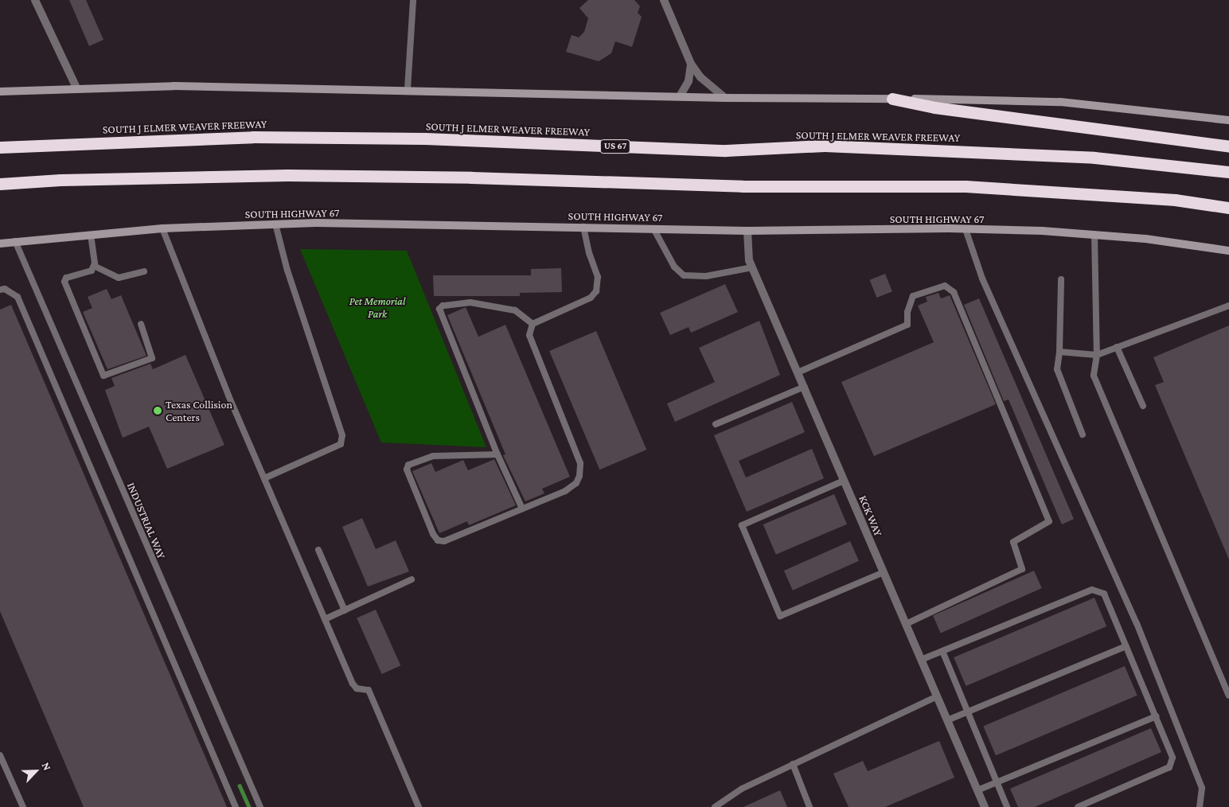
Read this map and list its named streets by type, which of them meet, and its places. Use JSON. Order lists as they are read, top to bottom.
{
  "streets": {
    "highway": ["SOUTH J ELMER WEAVER FREEWAY", "US 67"],
    "main road": ["SOUTH HIGHWAY 67"],
    "street": ["KCK WAY"],
    "lane": ["INDUSTRIAL WAY"]
  },
  "crossings": [
    ["SOUTH HIGHWAY 67", "KCK WAY"],
    ["SOUTH HIGHWAY 67", "INDUSTRIAL WAY"]
  ],
  "parks": ["Pet Memorial Park"],
  "places": ["Texas Collision Centers"],
  "north": "top right"
}
